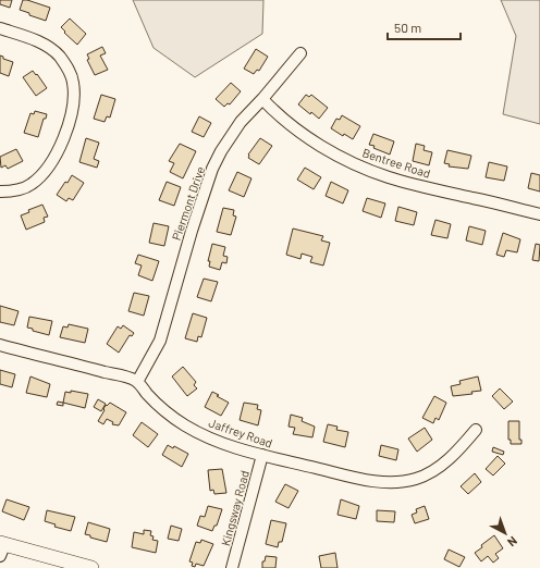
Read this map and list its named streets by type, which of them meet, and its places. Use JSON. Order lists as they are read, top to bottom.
{
  "streets": {
    "street": [
      "Bentree Road",
      "Piermont Drive",
      "Jaffrey Road",
      "Kingsway Road"
    ]
  },
  "crossings": [
    ["Bentree Road", "Piermont Drive"],
    ["Piermont Drive", "Jaffrey Road"],
    ["Jaffrey Road", "Kingsway Road"]
  ],
  "scale_bar": "50 m",
  "north": "bottom right"
}
